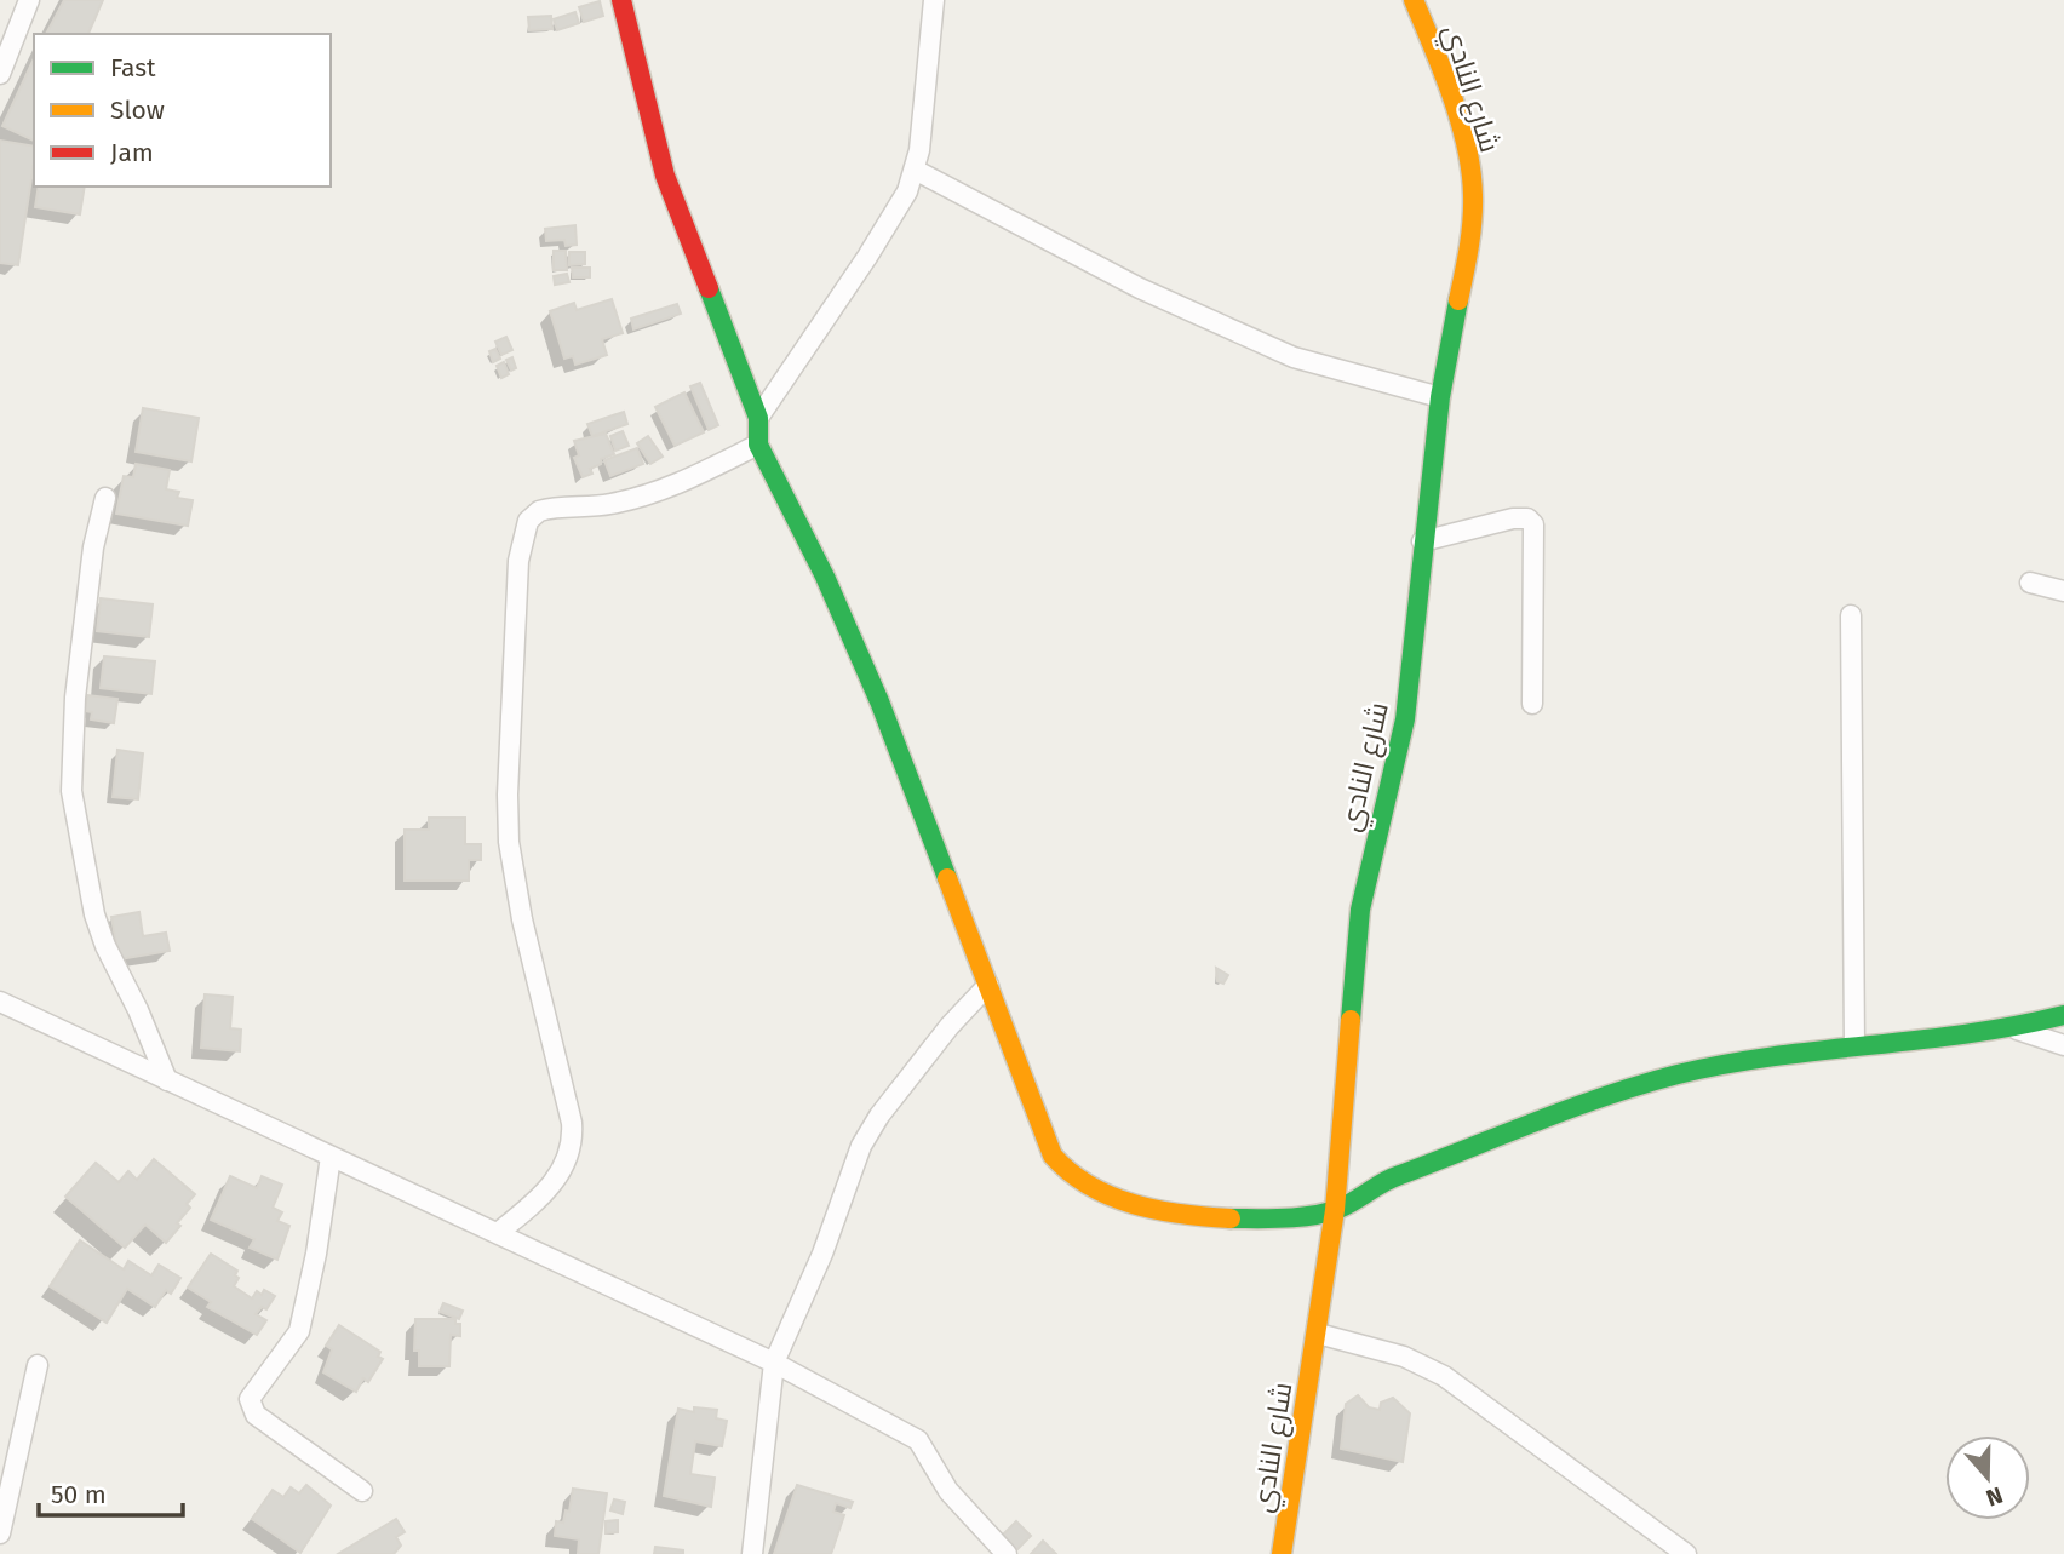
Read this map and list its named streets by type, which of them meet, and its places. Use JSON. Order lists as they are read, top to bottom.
{
  "streets": {
    "street": ["شارع النادي"]
  },
  "legend": ["Fast", "Slow", "Jam"],
  "scale_bar": "50 m",
  "north": "bottom"
}
